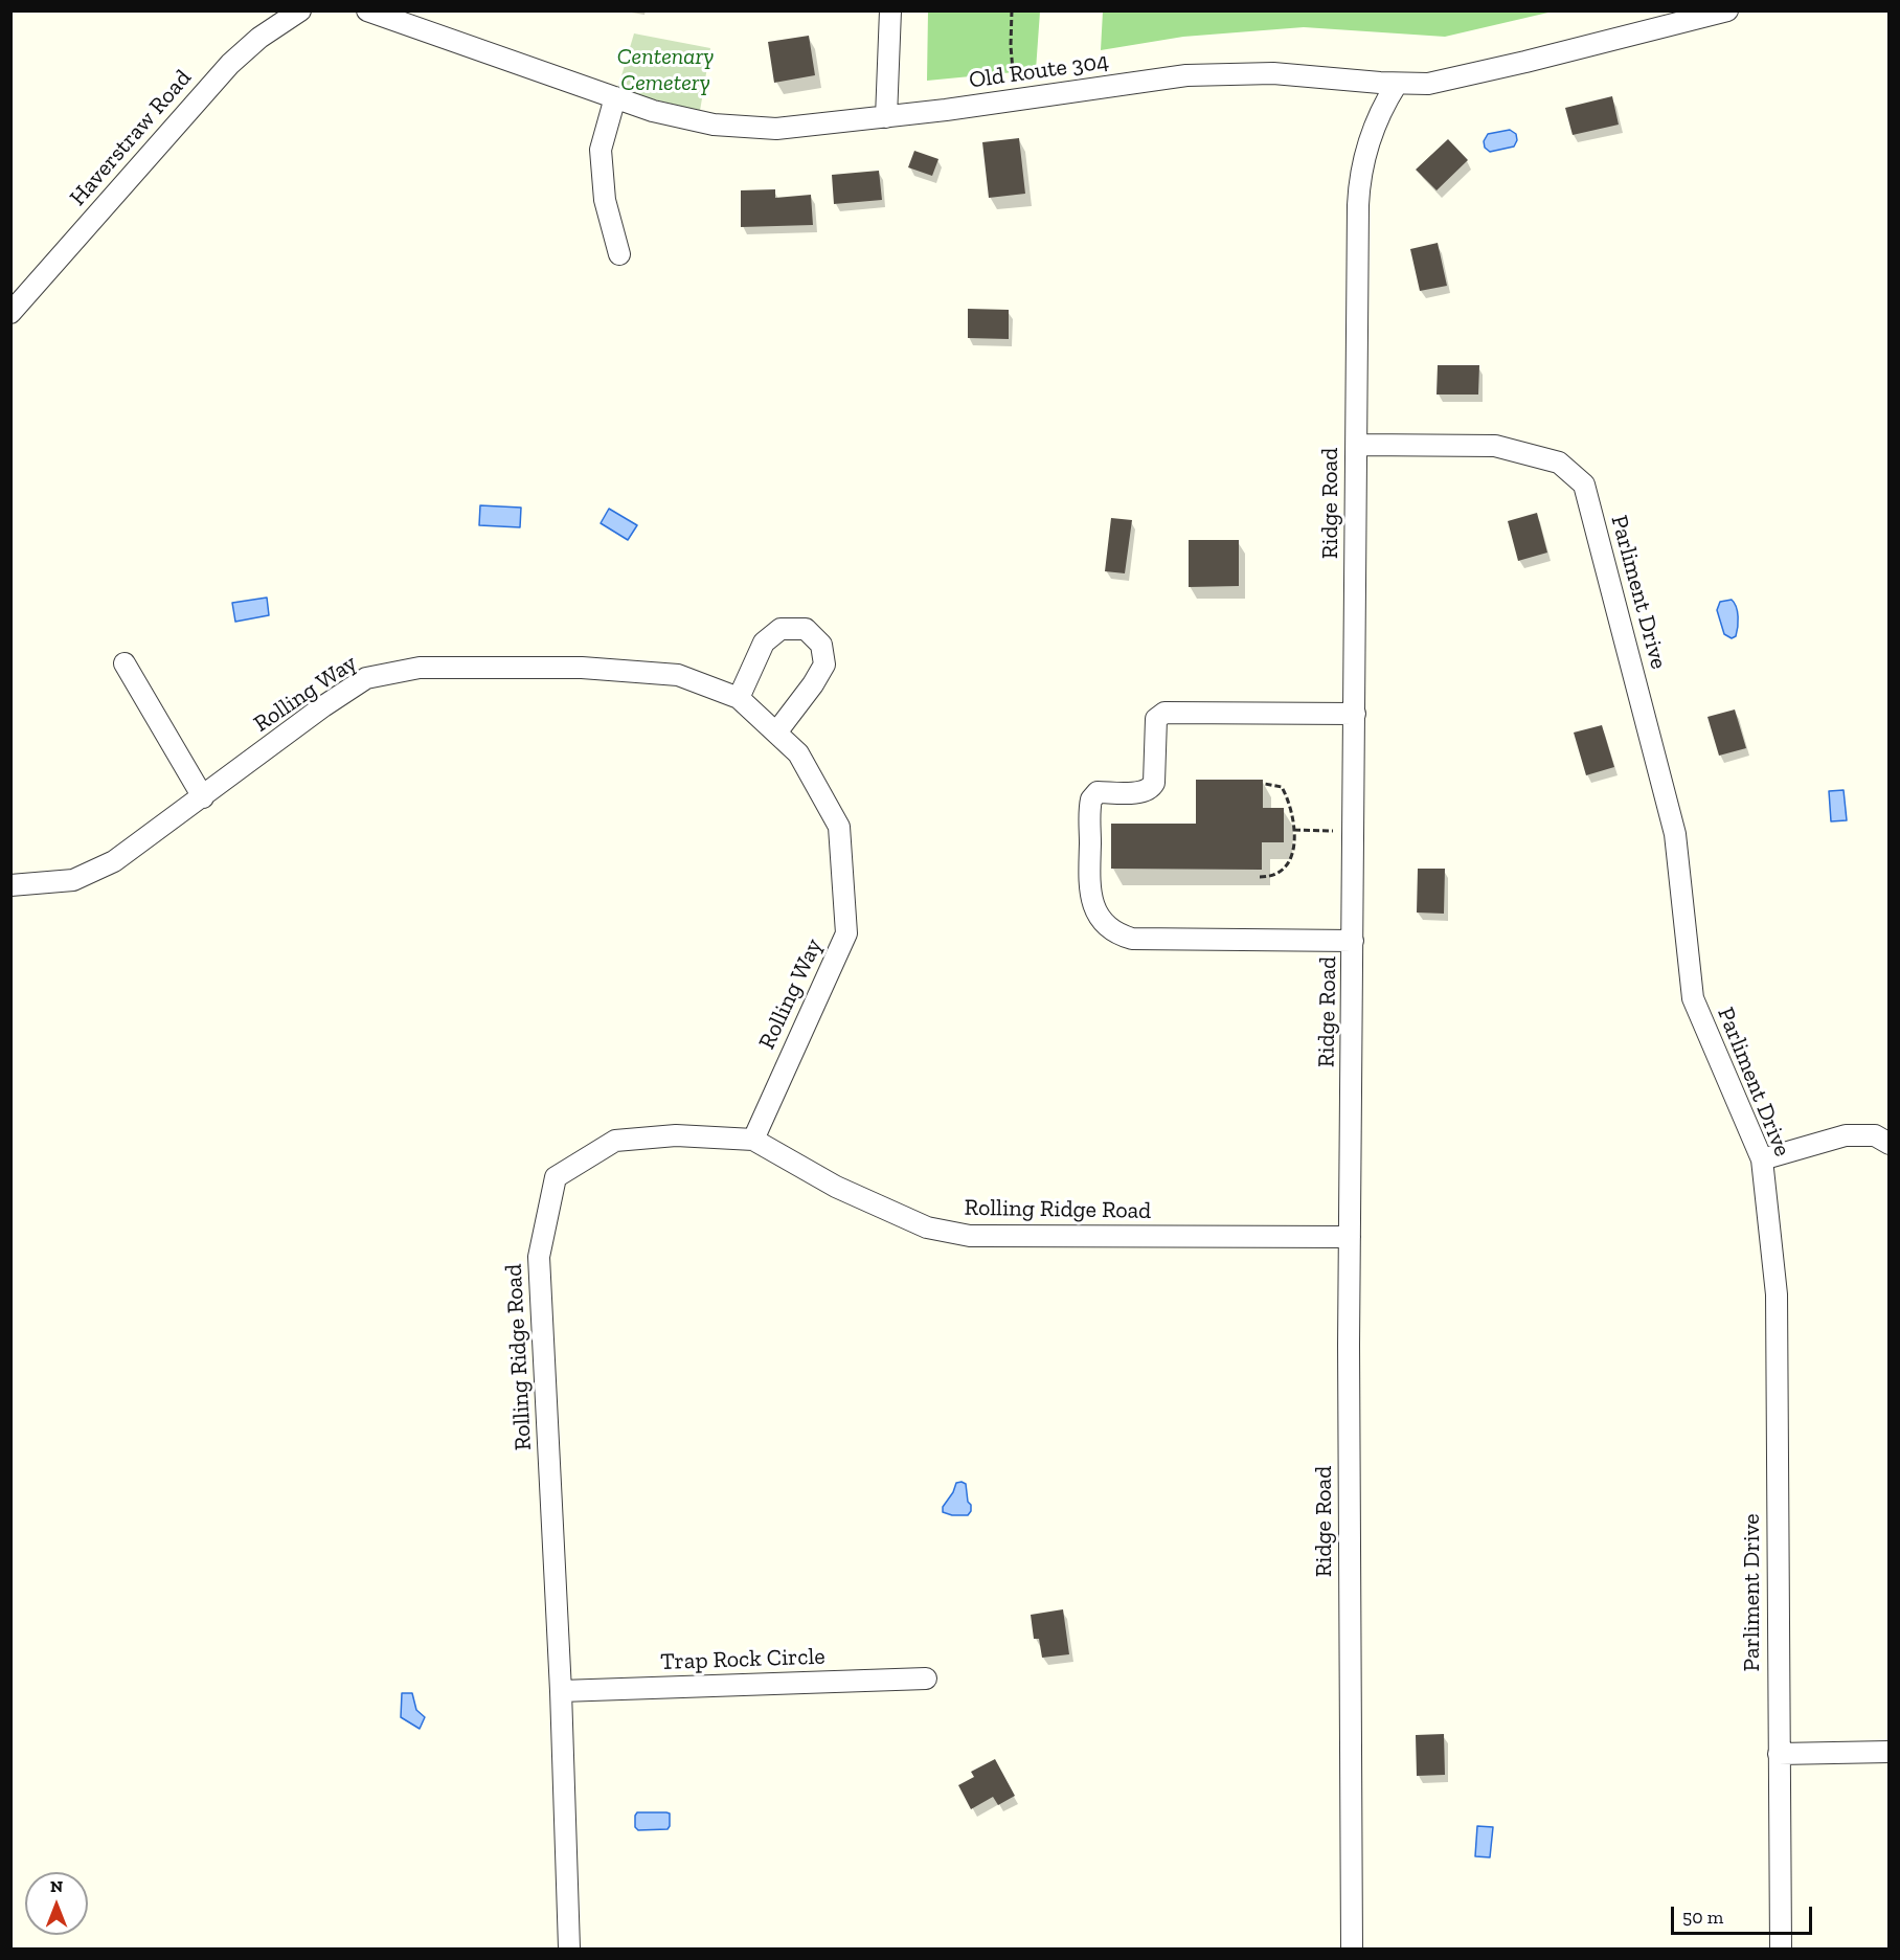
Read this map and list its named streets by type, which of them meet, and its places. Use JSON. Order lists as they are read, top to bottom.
{
  "streets": {
    "street": [
      "Old Route 304",
      "Haverstraw Road",
      "Ridge Road",
      "Parliment Drive",
      "Rolling Way",
      "Rolling Ridge Road",
      "Trap Rock Circle"
    ]
  },
  "crossings": [
    ["Old Route 304", "Ridge Road"],
    ["Ridge Road", "Parliment Drive"],
    ["Ridge Road", "Rolling Ridge Road"],
    ["Rolling Way", "Rolling Ridge Road"],
    ["Rolling Ridge Road", "Trap Rock Circle"]
  ],
  "parks": ["Centenary Cemetery"],
  "scale_bar": "50 m",
  "north": "top"
}
